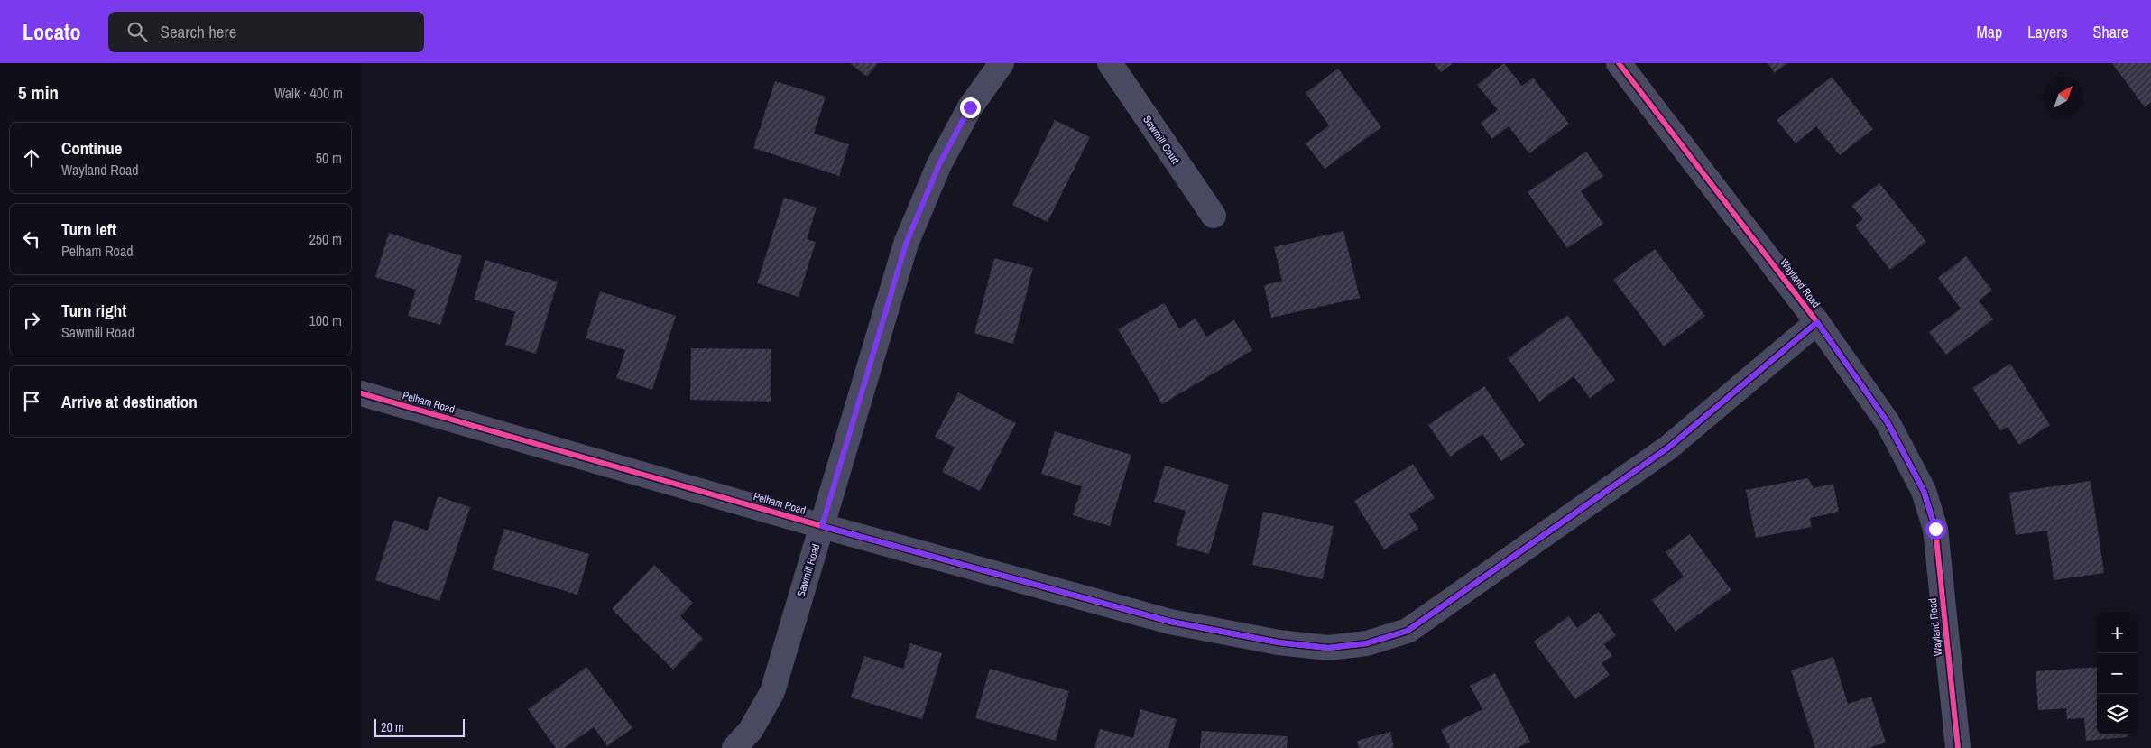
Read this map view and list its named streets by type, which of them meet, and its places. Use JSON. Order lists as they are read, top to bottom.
{
  "streets": {
    "street": [
      "Sawmill Court",
      "Wayland Road",
      "Pelham Road",
      "Sawmill Road"
    ]
  },
  "crossings": [
    ["Wayland Road", "Pelham Road"],
    ["Pelham Road", "Sawmill Road"]
  ],
  "scale_bar": "20 m",
  "north": "top right",
  "page": {
    "header": "Locato",
    "search": "Search here",
    "nav": ["Map", "Layers", "Share"],
    "heading": ["5 min", "Walk · 400 m"],
    "list": [
      ["Continue", "Wayland Road", "50 m"],
      ["Turn left", "Pelham Road", "250 m"],
      ["Turn right", "Sawmill Road", "100 m"],
      "Arrive at destination"
    ],
    "map_buttons": ["+", "−"],
    "scale": "20 m"
  }
}
